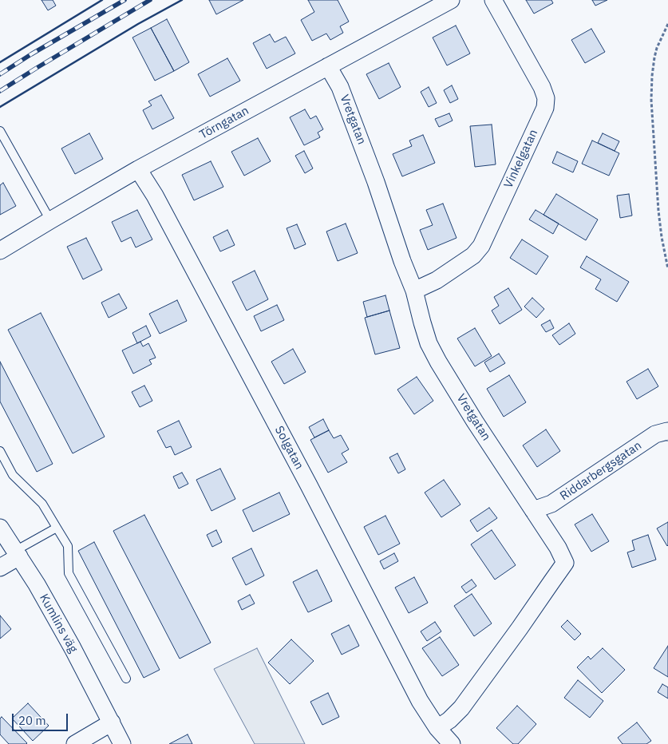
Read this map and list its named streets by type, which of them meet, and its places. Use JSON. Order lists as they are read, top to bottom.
{
  "streets": {
    "street": [
      "Vretgatan",
      "Törngatan",
      "Vinkelgatan",
      "Solgatan",
      "Riddarbergsgatan",
      "Kumlins väg"
    ]
  },
  "crossings": [
    ["Vretgatan", "Törngatan"],
    ["Vretgatan", "Vinkelgatan"],
    ["Vretgatan", "Solgatan"],
    ["Vretgatan", "Riddarbergsgatan"],
    ["Törngatan", "Solgatan"]
  ],
  "scale_bar": "20 m"
}
